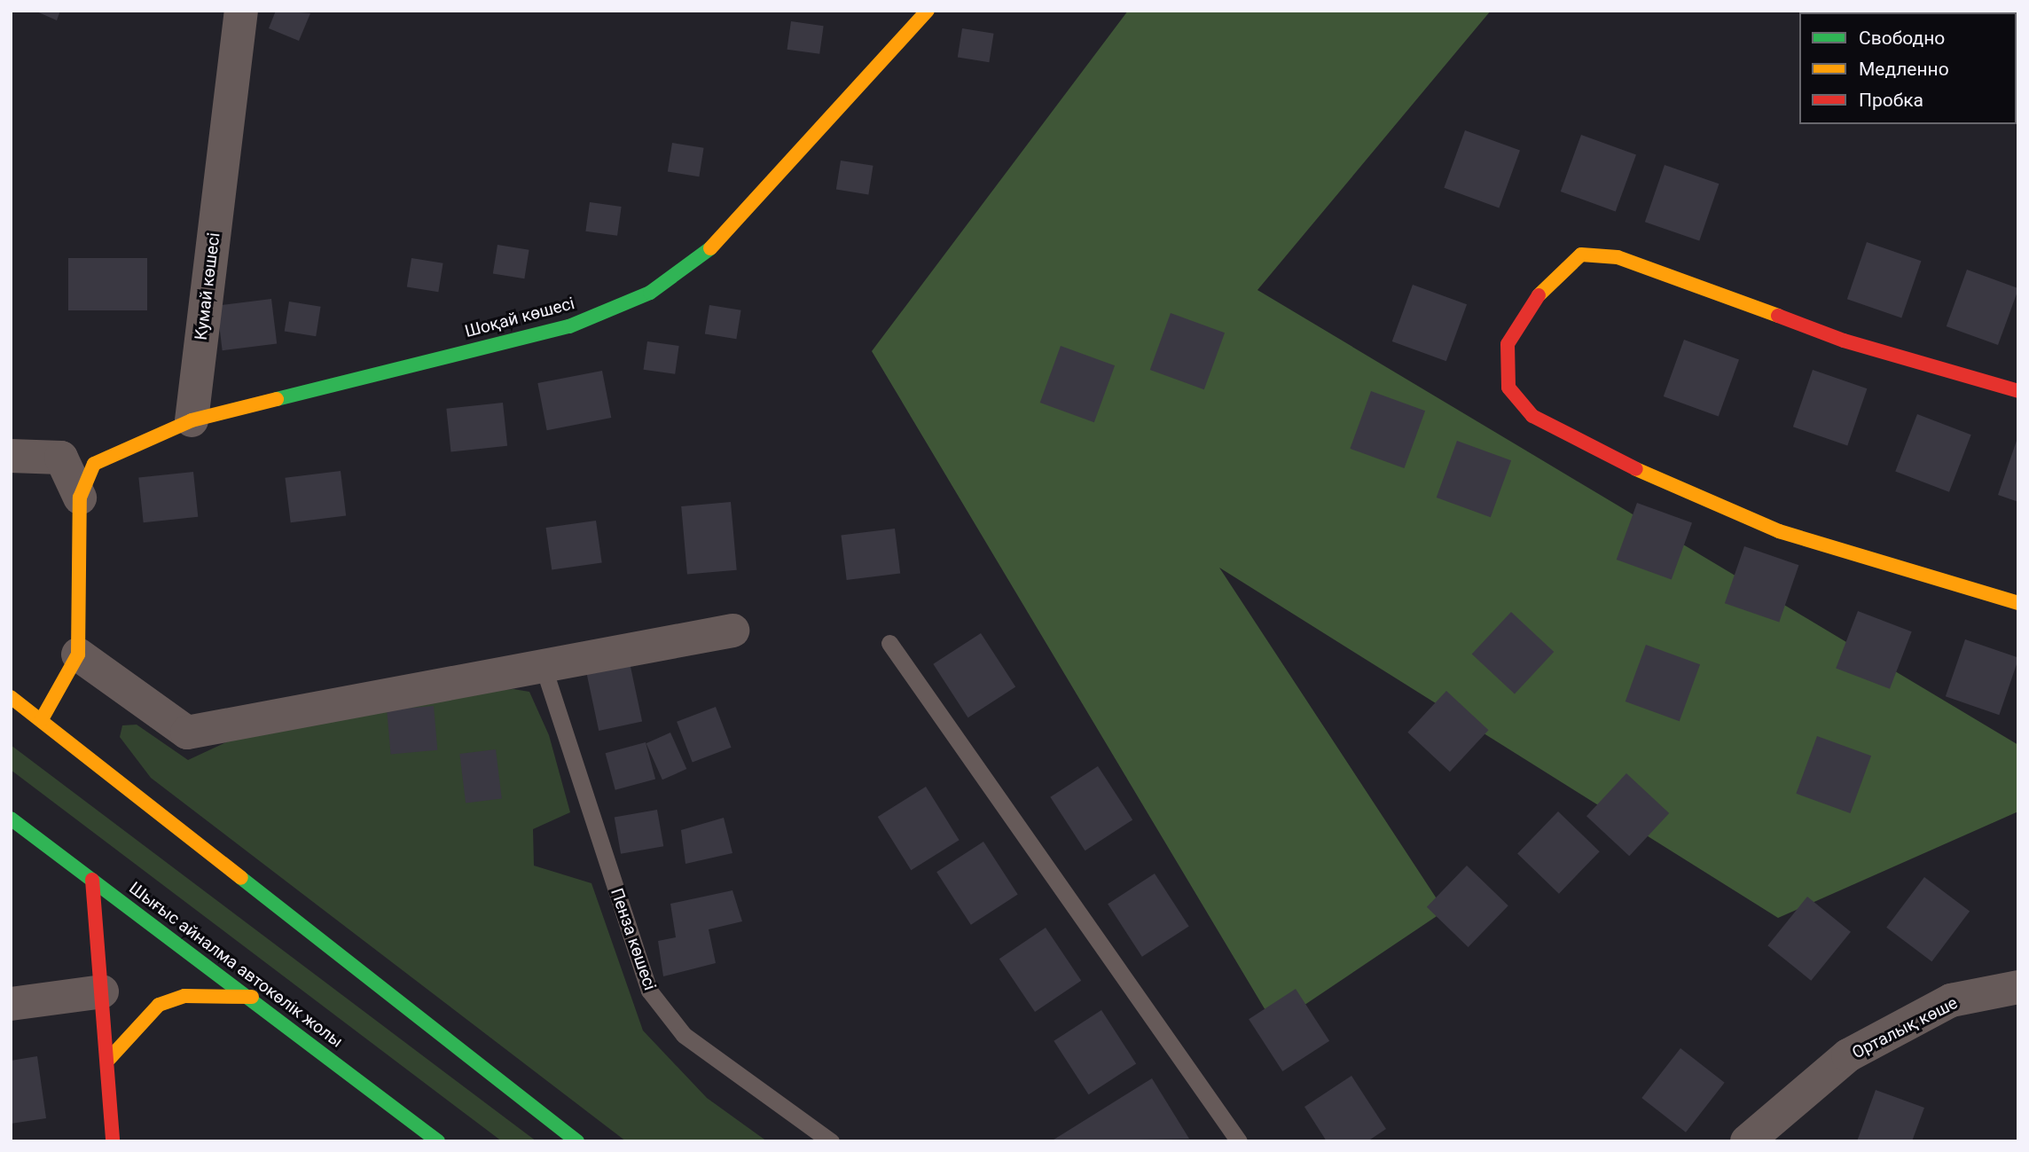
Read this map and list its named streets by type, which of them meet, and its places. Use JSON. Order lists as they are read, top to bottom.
{
  "streets": {
    "street": [
      "Кумай көшесі",
      "Шоқай көшесі",
      "Шығыс айналма автокөлік жолы",
      "Орталық көше"
    ],
    "lane": ["Пенза көшесі"]
  },
  "crossings": [
    ["Кумай көшесі", "Шоқай көшесі"]
  ],
  "legend": ["Свободно", "Медленно", "Пробка"]
}
